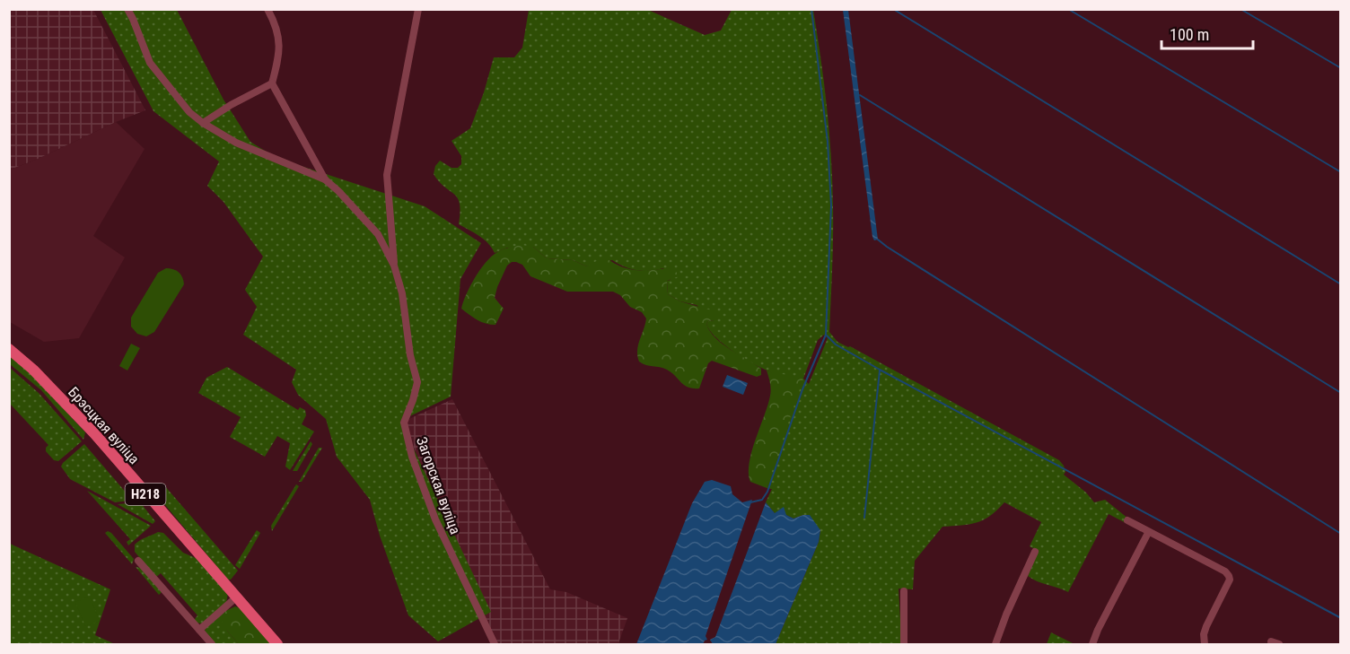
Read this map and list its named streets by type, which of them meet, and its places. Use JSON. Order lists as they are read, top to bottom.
{
  "streets": {
    "main road": ["Брэсцкая вуліца", "Н218"],
    "street": ["Загорская вуліца"]
  },
  "scale_bar": "100 m"
}
